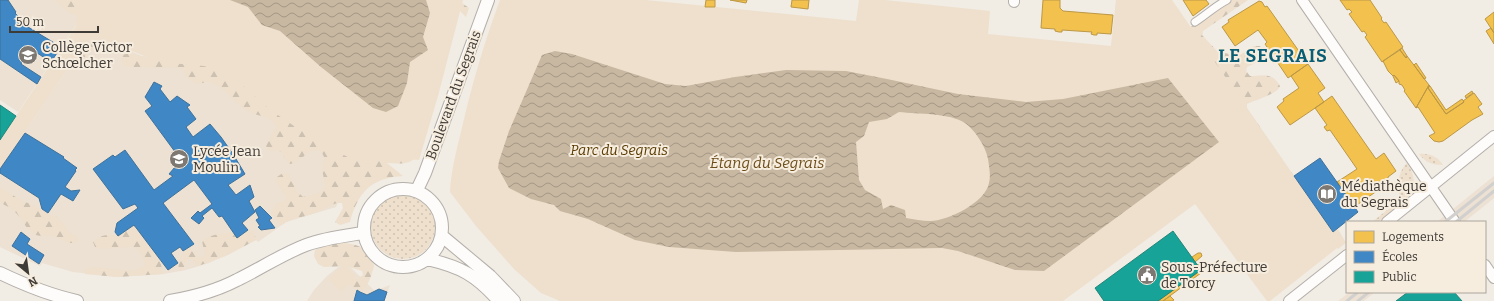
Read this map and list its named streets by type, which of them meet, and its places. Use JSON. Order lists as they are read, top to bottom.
{
  "streets": {
    "street": ["Boulevard du Segrais"]
  },
  "districts": ["LE SEGRAIS"],
  "water": ["Étang du Segrais"],
  "parks": ["Parc du Segrais"],
  "places": {
    "school or university": ["Collège Victor Schœlcher", "Lycée Jean Moulin"],
    "library": ["Médiathèque du Segrais"],
    "public building": ["Sous-Préfecture de Torcy"]
  },
  "legend": ["Logements", "Écoles", "Public"],
  "scale_bar": "50 m",
  "north": "bottom right"
}
